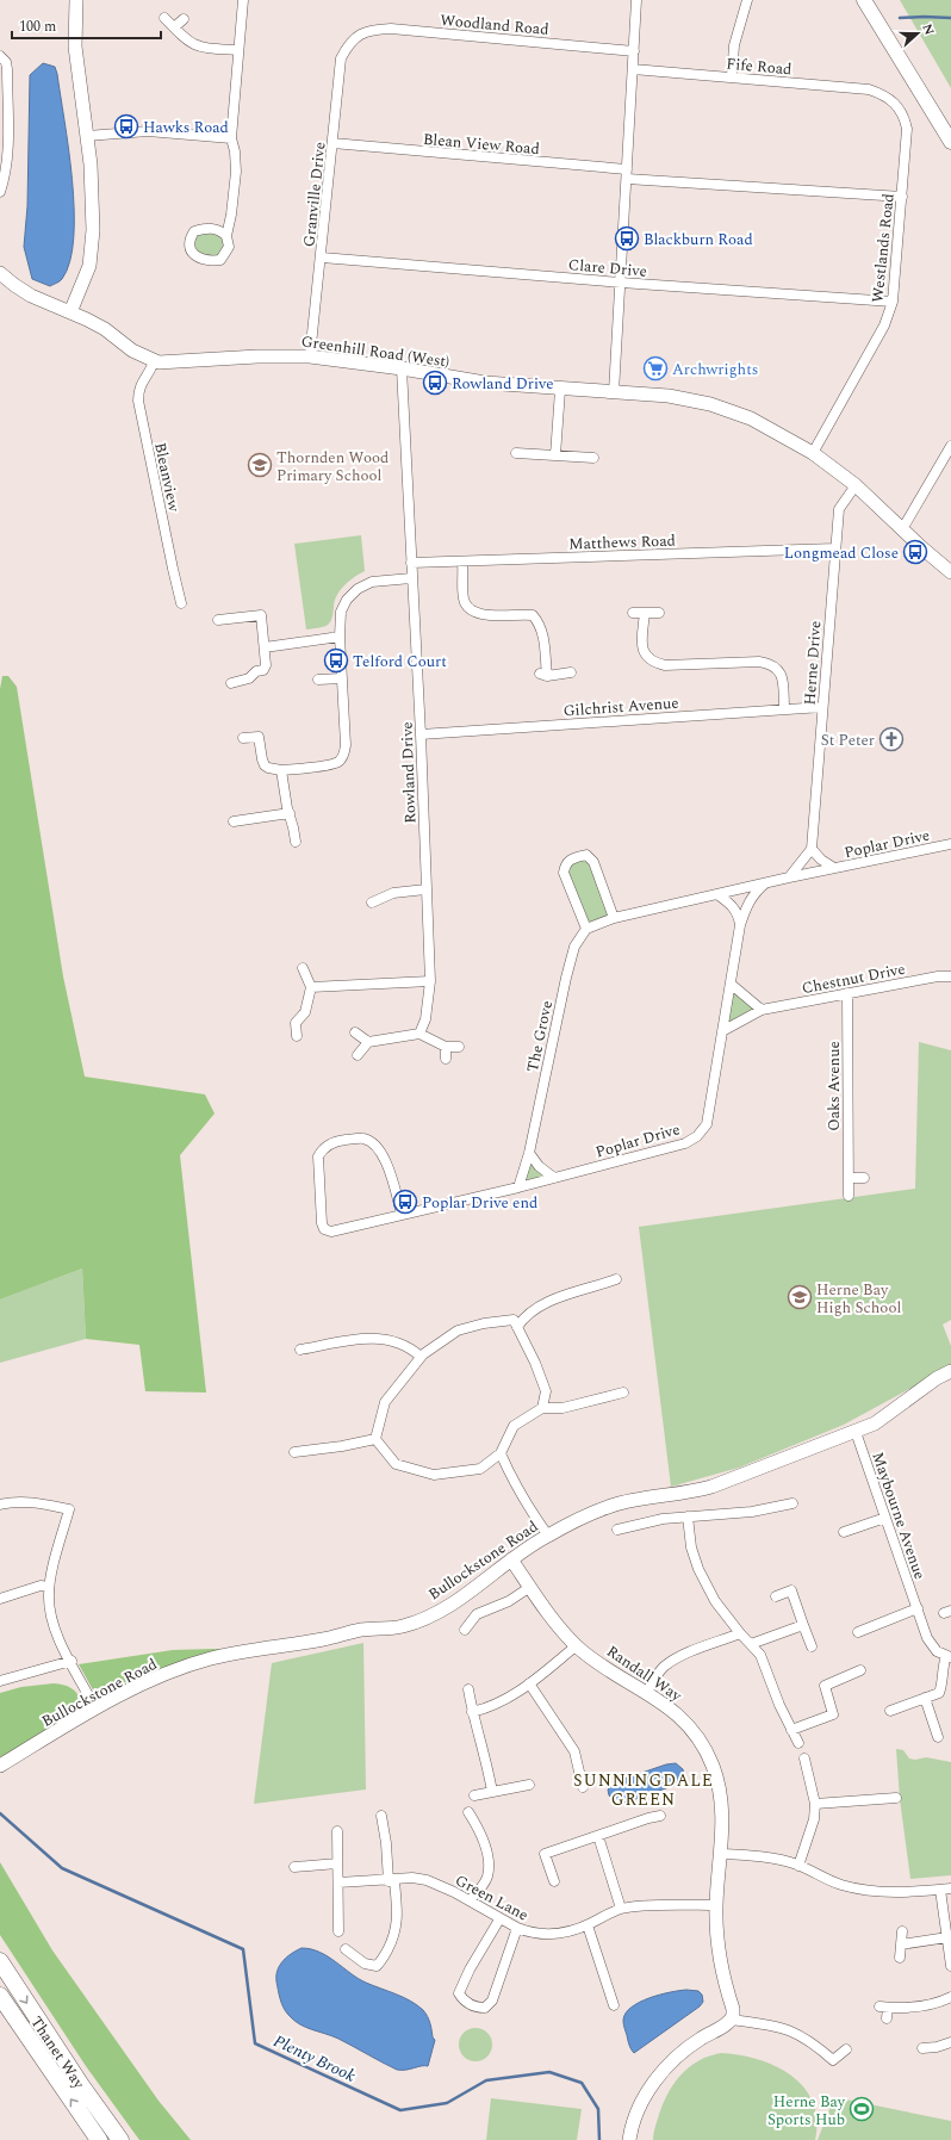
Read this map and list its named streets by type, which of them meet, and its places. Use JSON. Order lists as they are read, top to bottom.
{
  "streets": {
    "highway": ["Thanet Way"],
    "street": [
      "Woodland Road",
      "Fife Road",
      "Blean View Road",
      "Granville Drive",
      "Westlands Road",
      "Clare Drive",
      "Greenhill Road (West)",
      "Bleanview",
      "Matthews Road",
      "Herne Drive",
      "Gilchrist Avenue",
      "Rowland Drive",
      "Poplar Drive",
      "Chestnut Drive",
      "The Grove",
      "Oaks Avenue",
      "Maybourne Avenue",
      "Bullockstone Road",
      "Randall Way",
      "Green Lane"
    ]
  },
  "crossings": [
    ["Woodland Road", "Granville Drive"],
    ["Fife Road", "Westlands Road"],
    ["Blean View Road", "Granville Drive"],
    ["Blean View Road", "Westlands Road"],
    ["Granville Drive", "Clare Drive"],
    ["Granville Drive", "Greenhill Road (West)"],
    ["Westlands Road", "Clare Drive"],
    ["Westlands Road", "Greenhill Road (West)"],
    ["Greenhill Road (West)", "Bleanview"],
    ["Greenhill Road (West)", "Herne Drive"],
    ["Greenhill Road (West)", "Rowland Drive"],
    ["Matthews Road", "Herne Drive"],
    ["Matthews Road", "Rowland Drive"],
    ["Herne Drive", "Gilchrist Avenue"],
    ["Gilchrist Avenue", "Rowland Drive"],
    ["Poplar Drive", "Chestnut Drive"],
    ["Poplar Drive", "The Grove"],
    ["Chestnut Drive", "Oaks Avenue"],
    ["Maybourne Avenue", "Bullockstone Road"],
    ["Bullockstone Road", "Randall Way"],
    ["Randall Way", "Green Lane"]
  ],
  "districts": ["SUNNINGDALE GREEN"],
  "water": ["Plenty Brook"],
  "places": {
    "bus stop": [
      "Hawks Road",
      "Blackburn Road",
      "Rowland Drive",
      "Longmead Close",
      "Telford Court",
      "Poplar Drive end"
    ],
    "supermarket": ["Archwrights"],
    "school or university": ["Thornden Wood Primary School", "Herne Bay High School"],
    "church": ["St Peter"],
    "sports": ["Herne Bay Sports Hub"]
  },
  "scale_bar": "100 m",
  "north": "right"
}
